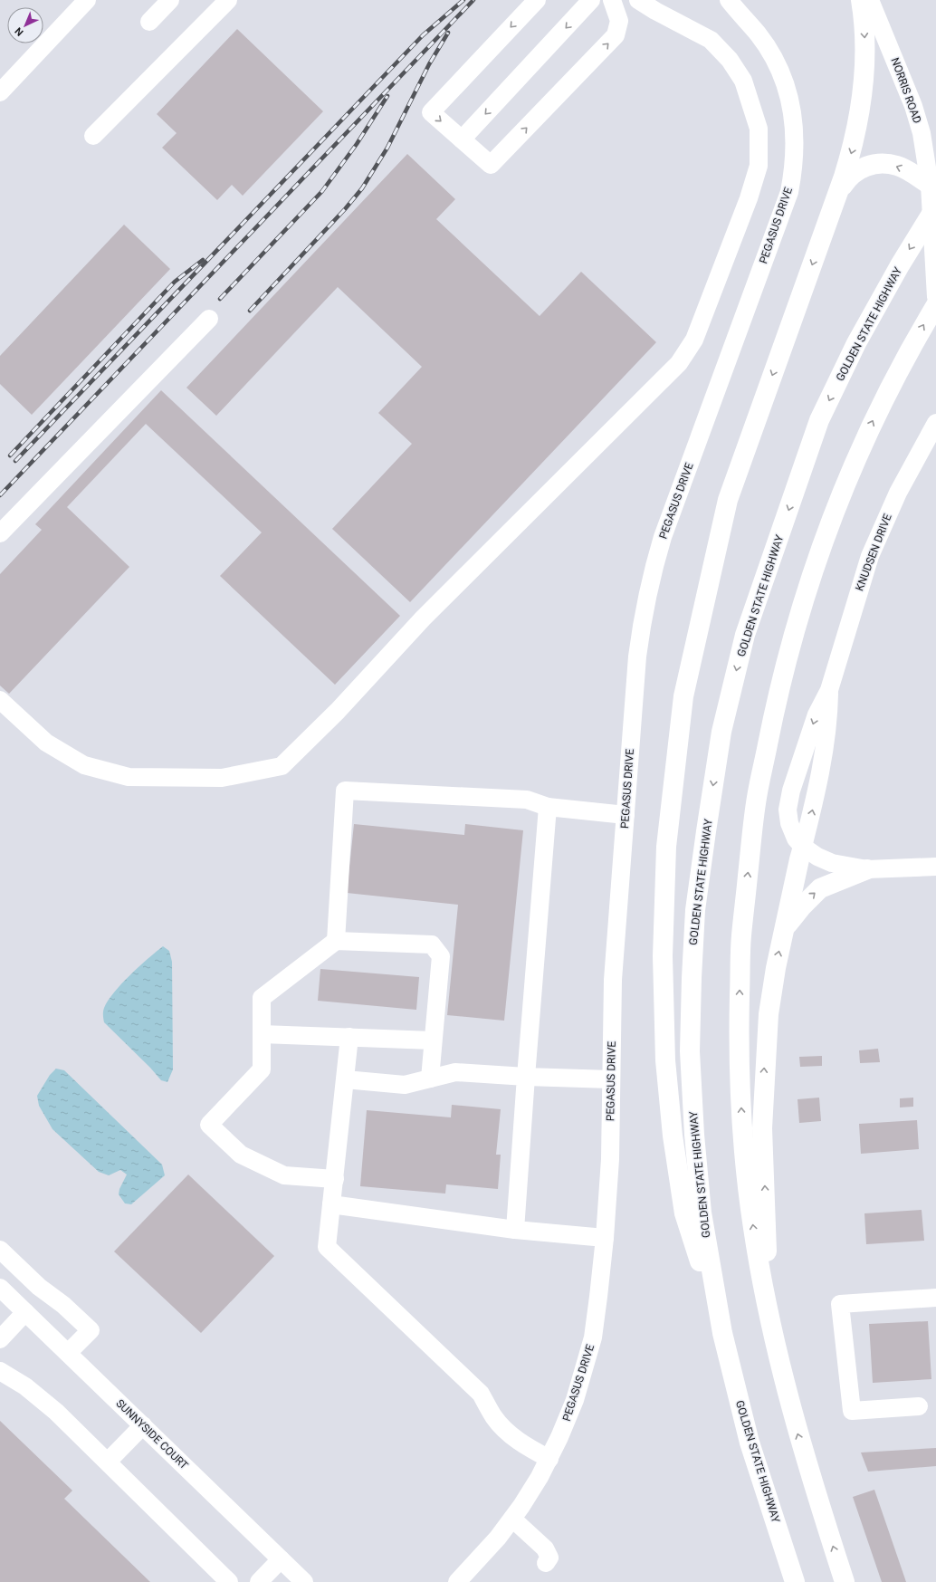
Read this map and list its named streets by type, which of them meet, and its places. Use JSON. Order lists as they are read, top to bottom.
{
  "streets": {
    "highway": ["GOLDEN STATE HIGHWAY"],
    "street": [
      "NORRIS ROAD",
      "PEGASUS DRIVE",
      "KNUDSEN DRIVE",
      "SUNNYSIDE COURT"
    ]
  },
  "north": "bottom left"
}
